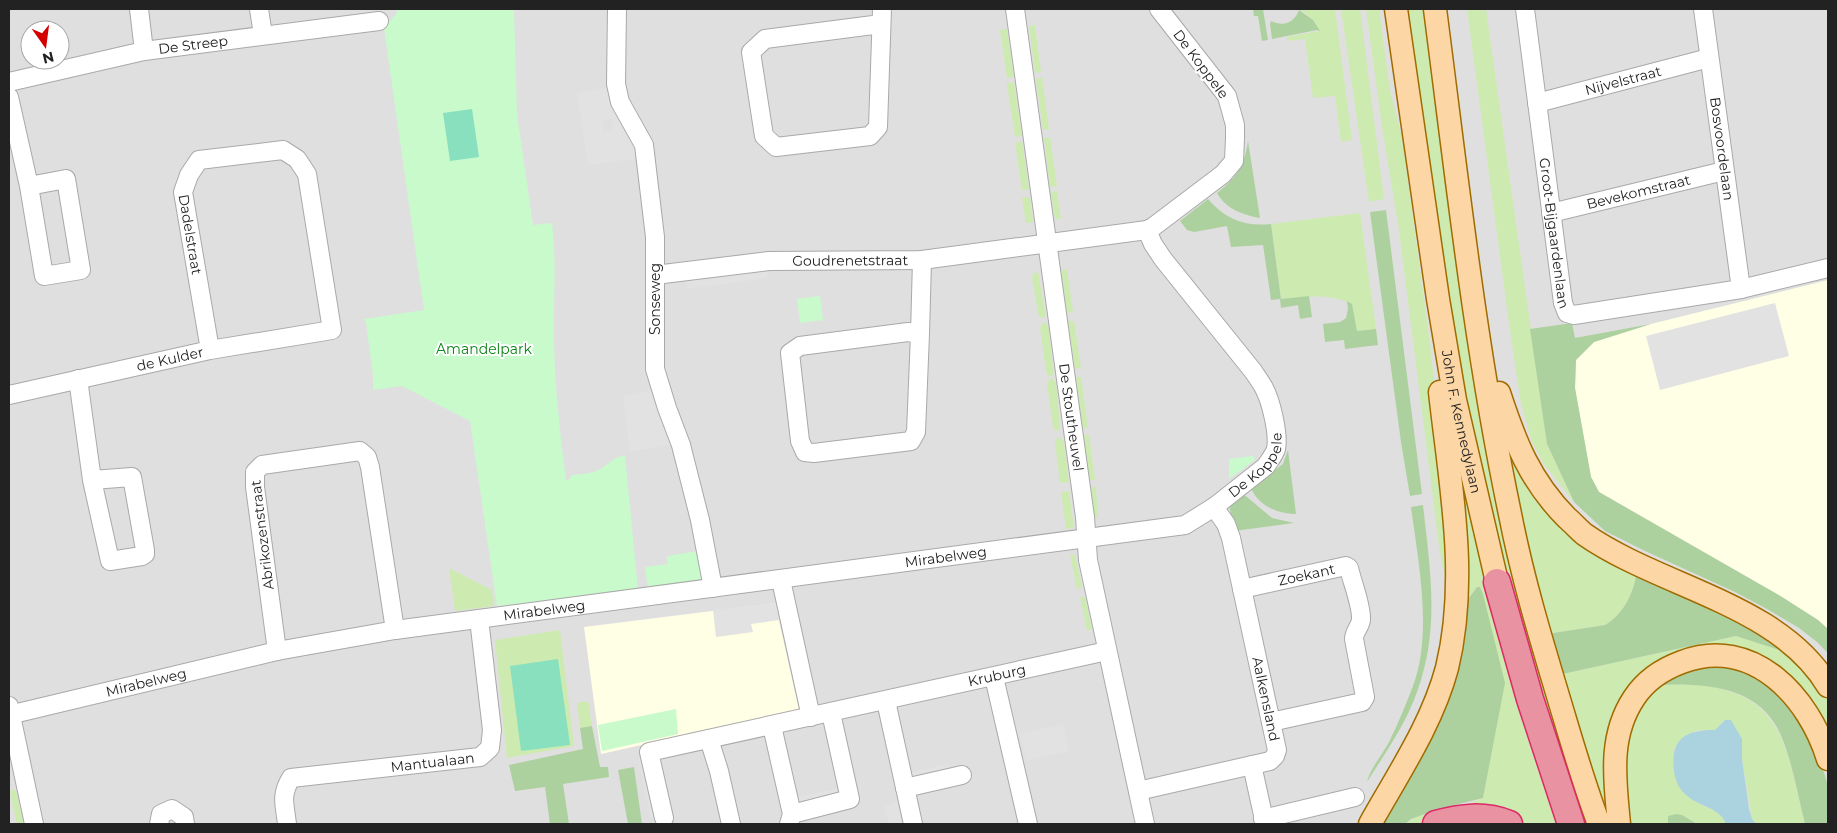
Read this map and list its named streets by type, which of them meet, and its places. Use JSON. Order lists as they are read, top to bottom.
{
  "streets": {
    "highway": ["John F. Kennedylaan"],
    "street": [
      "De Streep",
      "De Koppele",
      "Nijvelstraat",
      "Bosvoordelaan",
      "Bevekomstraat",
      "Groot-Bijgaardenlaan",
      "Dadelstraat",
      "Goudrenetstraat",
      "Sonseweg",
      "de Kulder",
      "De Stoutheuvel",
      "Abrikozenstraat",
      "Mirabelweg",
      "Zoekant",
      "Kruburg",
      "Aalkensland",
      "Mantualaan"
    ]
  },
  "crossings": [
    ["De Koppele", "Goudrenetstraat"],
    ["De Koppele", "De Stoutheuvel"],
    ["De Koppele", "Mirabelweg"],
    ["De Koppele", "Aalkensland"],
    ["Nijvelstraat", "Bosvoordelaan"],
    ["Nijvelstraat", "Groot-Bijgaardenlaan"],
    ["Bosvoordelaan", "Bevekomstraat"],
    ["Bosvoordelaan", "Groot-Bijgaardenlaan"],
    ["Bevekomstraat", "Groot-Bijgaardenlaan"],
    ["Dadelstraat", "de Kulder"],
    ["Goudrenetstraat", "Sonseweg"],
    ["Goudrenetstraat", "De Stoutheuvel"],
    ["Sonseweg", "Mirabelweg"],
    ["De Stoutheuvel", "Mirabelweg"],
    ["De Stoutheuvel", "Kruburg"],
    ["De Stoutheuvel", "Aalkensland"],
    ["Abrikozenstraat", "Mirabelweg"],
    ["Mirabelweg", "Mantualaan"],
    ["Zoekant", "Aalkensland"]
  ],
  "parks": ["Amandelpark"],
  "north": "bottom"
}
